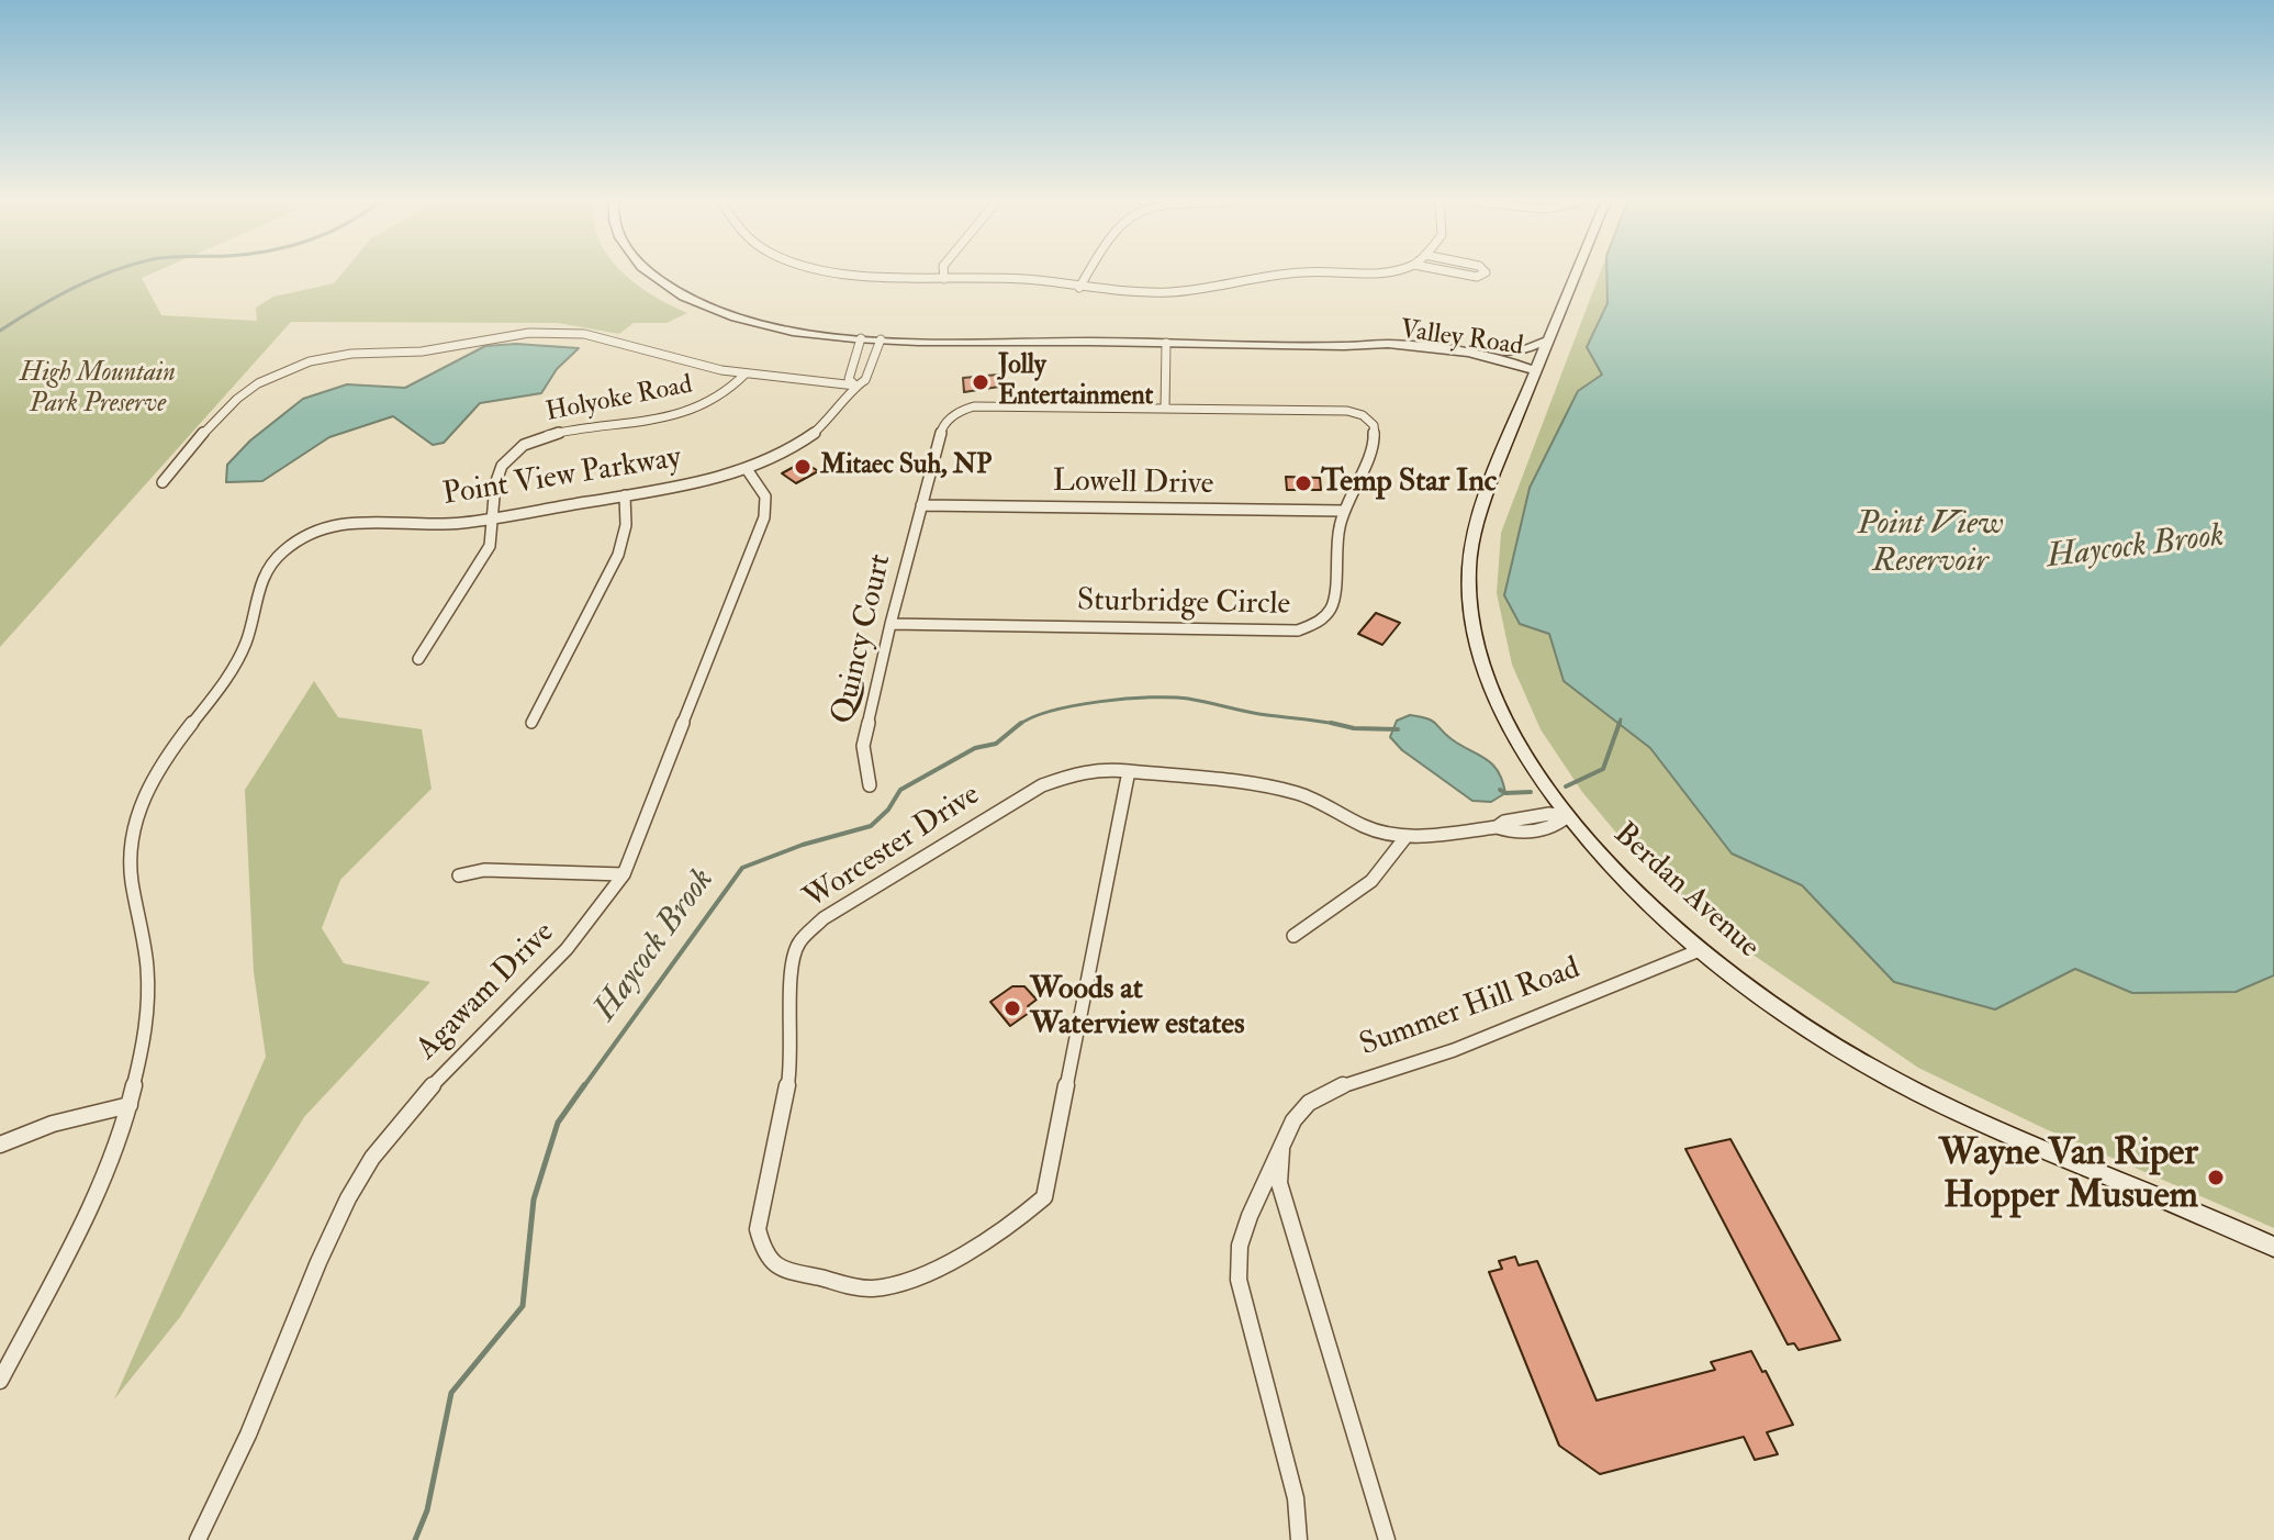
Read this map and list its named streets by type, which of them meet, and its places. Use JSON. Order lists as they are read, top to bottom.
{
  "streets": {
    "main road": ["Valley Road", "Berdan Avenue"],
    "street": [
      "Holyoke Road",
      "Point View Parkway",
      "Lowell Drive",
      "Sturbridge Circle",
      "Quincy Court",
      "Worcester Drive",
      "Agawam Drive",
      "Summer Hill Road"
    ]
  },
  "crossings": [
    ["Valley Road", "Point View Parkway"],
    ["Valley Road", "Berdan Avenue"],
    ["Holyoke Road", "Point View Parkway"],
    ["Point View Parkway", "Agawam Drive"],
    ["Lowell Drive", "Sturbridge Circle"],
    ["Lowell Drive", "Quincy Court"],
    ["Sturbridge Circle", "Quincy Court"],
    ["Worcester Drive", "Berdan Avenue"],
    ["Berdan Avenue", "Summer Hill Road"]
  ],
  "water": ["Point View Reservoir", "Haycock Brook"],
  "parks": ["High Mountain Park Preserve"],
  "places": [
    "Jolly Entertainment",
    "Mitaec Suh, NP",
    "Temp Star Inc",
    "Woods at Waterview estates",
    "Wayne Van Riper Hopper Musuem"
  ]
}
